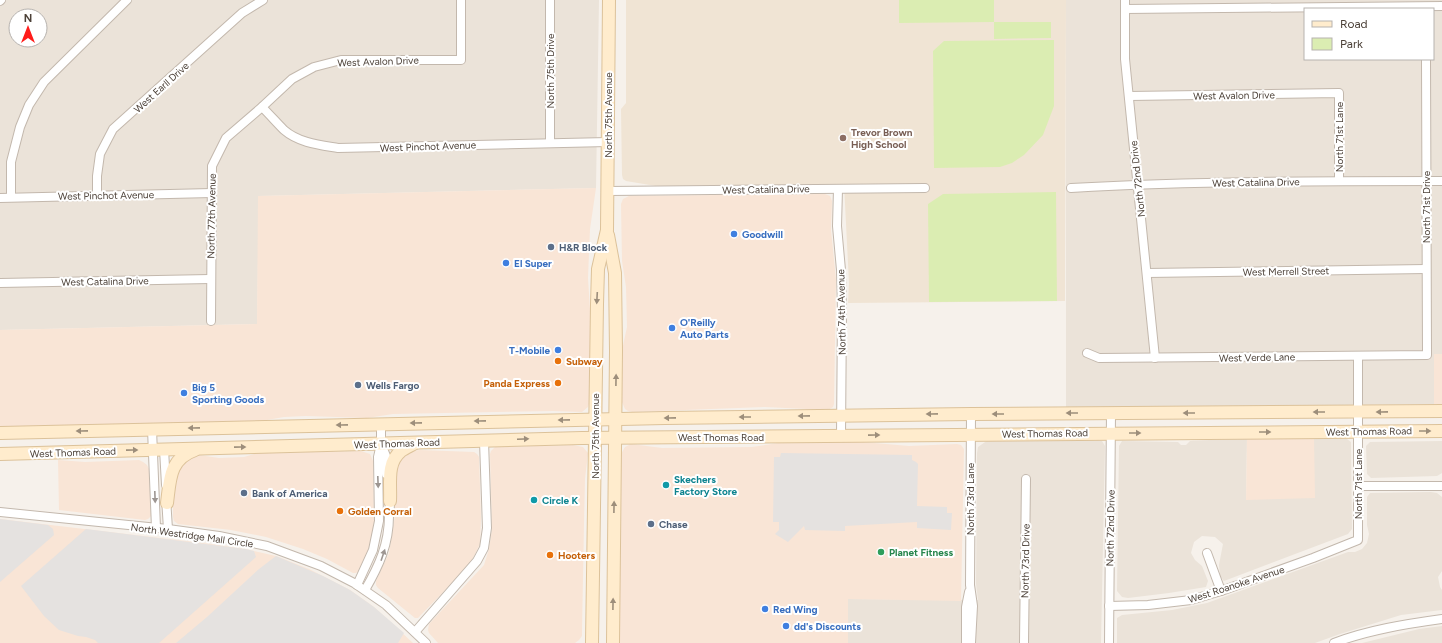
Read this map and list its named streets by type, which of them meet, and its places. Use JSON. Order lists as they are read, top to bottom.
{
  "streets": {
    "main road": ["North 75th Avenue", "West Thomas Road"],
    "street": [
      "West Avalon Drive",
      "North 75th Drive",
      "West Earll Drive",
      "North 71st Lane",
      "West Pinchot Avenue",
      "North 72nd Drive",
      "West Catalina Drive",
      "North 71st Drive",
      "North 77th Avenue",
      "West Merrell Street",
      "North 74th Avenue",
      "West Verde Lane",
      "North 73rd Lane",
      "North Westridge Mall Circle",
      "North 73rd Drive",
      "West Roanoke Avenue"
    ]
  },
  "crossings": [
    ["West Avalon Drive", "North 71st Lane"],
    ["West Avalon Drive", "West Pinchot Avenue"],
    ["West Avalon Drive", "North 72nd Drive"],
    ["West Avalon Drive", "North 77th Avenue"],
    ["North 75th Drive", "West Pinchot Avenue"],
    ["West Earll Drive", "West Pinchot Avenue"],
    ["North 75th Avenue", "West Pinchot Avenue"],
    ["North 75th Avenue", "West Catalina Drive"],
    ["North 75th Avenue", "West Thomas Road"],
    ["North 71st Lane", "West Catalina Drive"],
    ["North 71st Lane", "West Verde Lane"],
    ["North 71st Lane", "West Thomas Road"],
    ["North 71st Lane", "West Roanoke Avenue"],
    ["West Pinchot Avenue", "North 77th Avenue"],
    ["North 72nd Drive", "West Catalina Drive"],
    ["North 72nd Drive", "West Merrell Street"],
    ["North 72nd Drive", "West Verde Lane"],
    ["North 72nd Drive", "West Thomas Road"],
    ["North 72nd Drive", "West Roanoke Avenue"],
    ["West Catalina Drive", "North 71st Drive"],
    ["West Catalina Drive", "North 77th Avenue"],
    ["West Catalina Drive", "North 74th Avenue"],
    ["North 71st Drive", "West Merrell Street"],
    ["North 71st Drive", "West Verde Lane"],
    ["North 74th Avenue", "West Thomas Road"],
    ["West Thomas Road", "North 73rd Lane"]
  ],
  "places": [
    "Trevor Brown High School",
    "Goodwill",
    "H&R Block",
    "El Super",
    "O'Reilly Auto Parts",
    "T-Mobile",
    "Subway",
    "Panda Express",
    "Wells Fargo",
    "Big 5 Sporting Goods",
    "Skechers Factory Store",
    "Bank of America",
    "Circle K",
    "Golden Corral",
    "Chase",
    "Planet Fitness",
    "Hooters",
    "Red Wing",
    "dd's Discounts"
  ],
  "legend": ["Road", "Park"],
  "north": "top"
}
